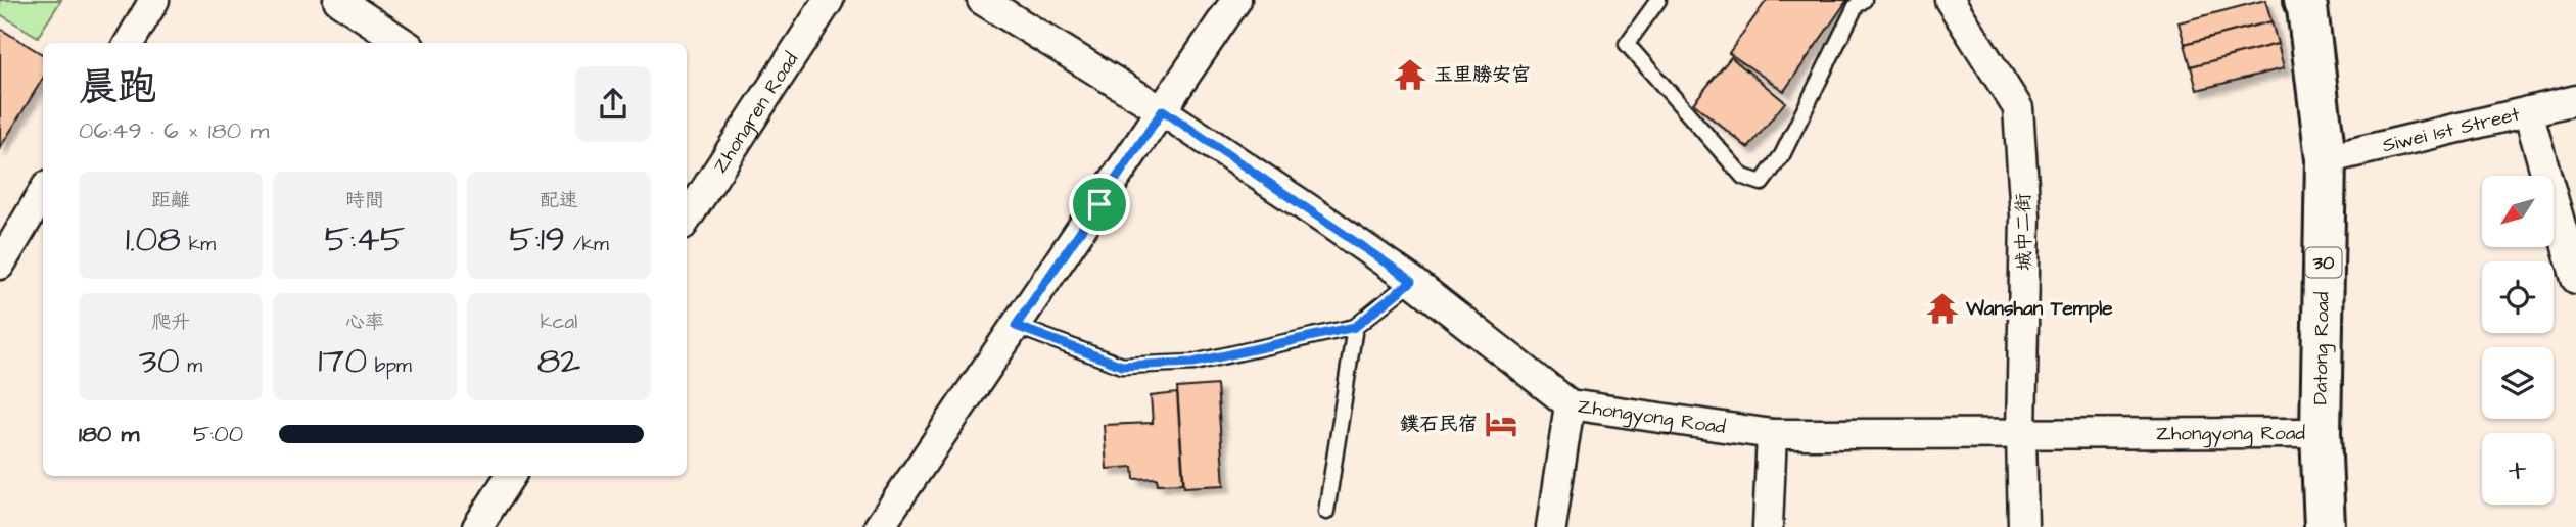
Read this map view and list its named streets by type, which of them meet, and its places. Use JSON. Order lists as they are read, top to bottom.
{
  "streets": {
    "main road": ["30", "Datong Road"],
    "street": [
      "Zhongren Road",
      "Siwei 1st Street",
      "城中二街",
      "Zhongyong Road"
    ]
  },
  "crossings": [
    ["Siwei 1st Street", "Datong Road"],
    ["城中二街", "Zhongyong Road"],
    ["Datong Road", "Zhongyong Road"]
  ],
  "places": {
    "temple": ["玉里勝安宮", "Wanshan Temple"],
    "hotel": ["鏷石民宿"]
  },
  "north": "bottom left",
  "page": {
    "heading": ["晨跑", "06:49 · 6 × 180 m"],
    "stats": [
      ["距離", "1.08 km"],
      ["時間", "5:45"],
      ["配速", "5:19 /km"],
      ["爬升", "30 m"],
      ["心率", "170 bpm"],
      ["kcal", "82"]
    ],
    "map_buttons": "+",
    "list": [
      {
        "name": "180 m",
        "note": "5:00"
      }
    ]
  }
}
